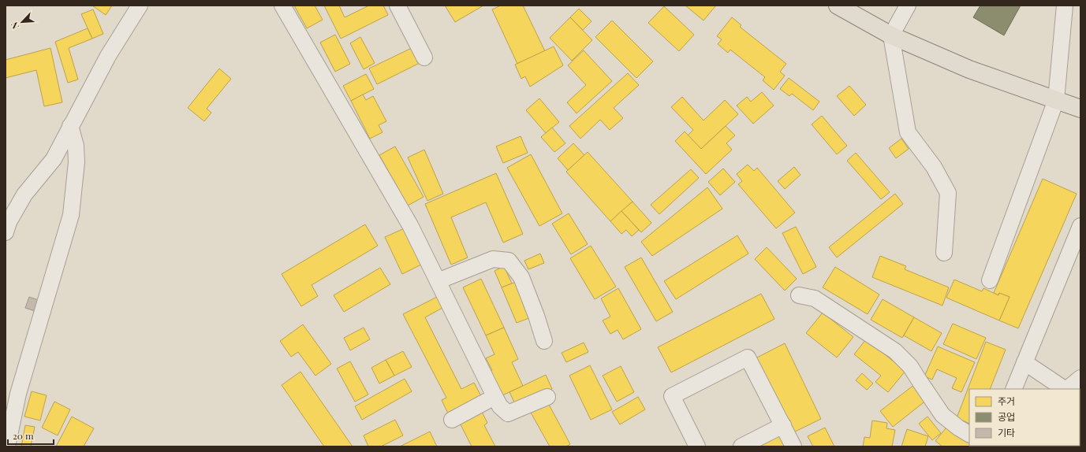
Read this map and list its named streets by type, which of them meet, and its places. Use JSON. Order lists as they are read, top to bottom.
{
  "legend": ["주거", "공업", "기타"],
  "scale_bar": "20 m",
  "north": "bottom left"
}
